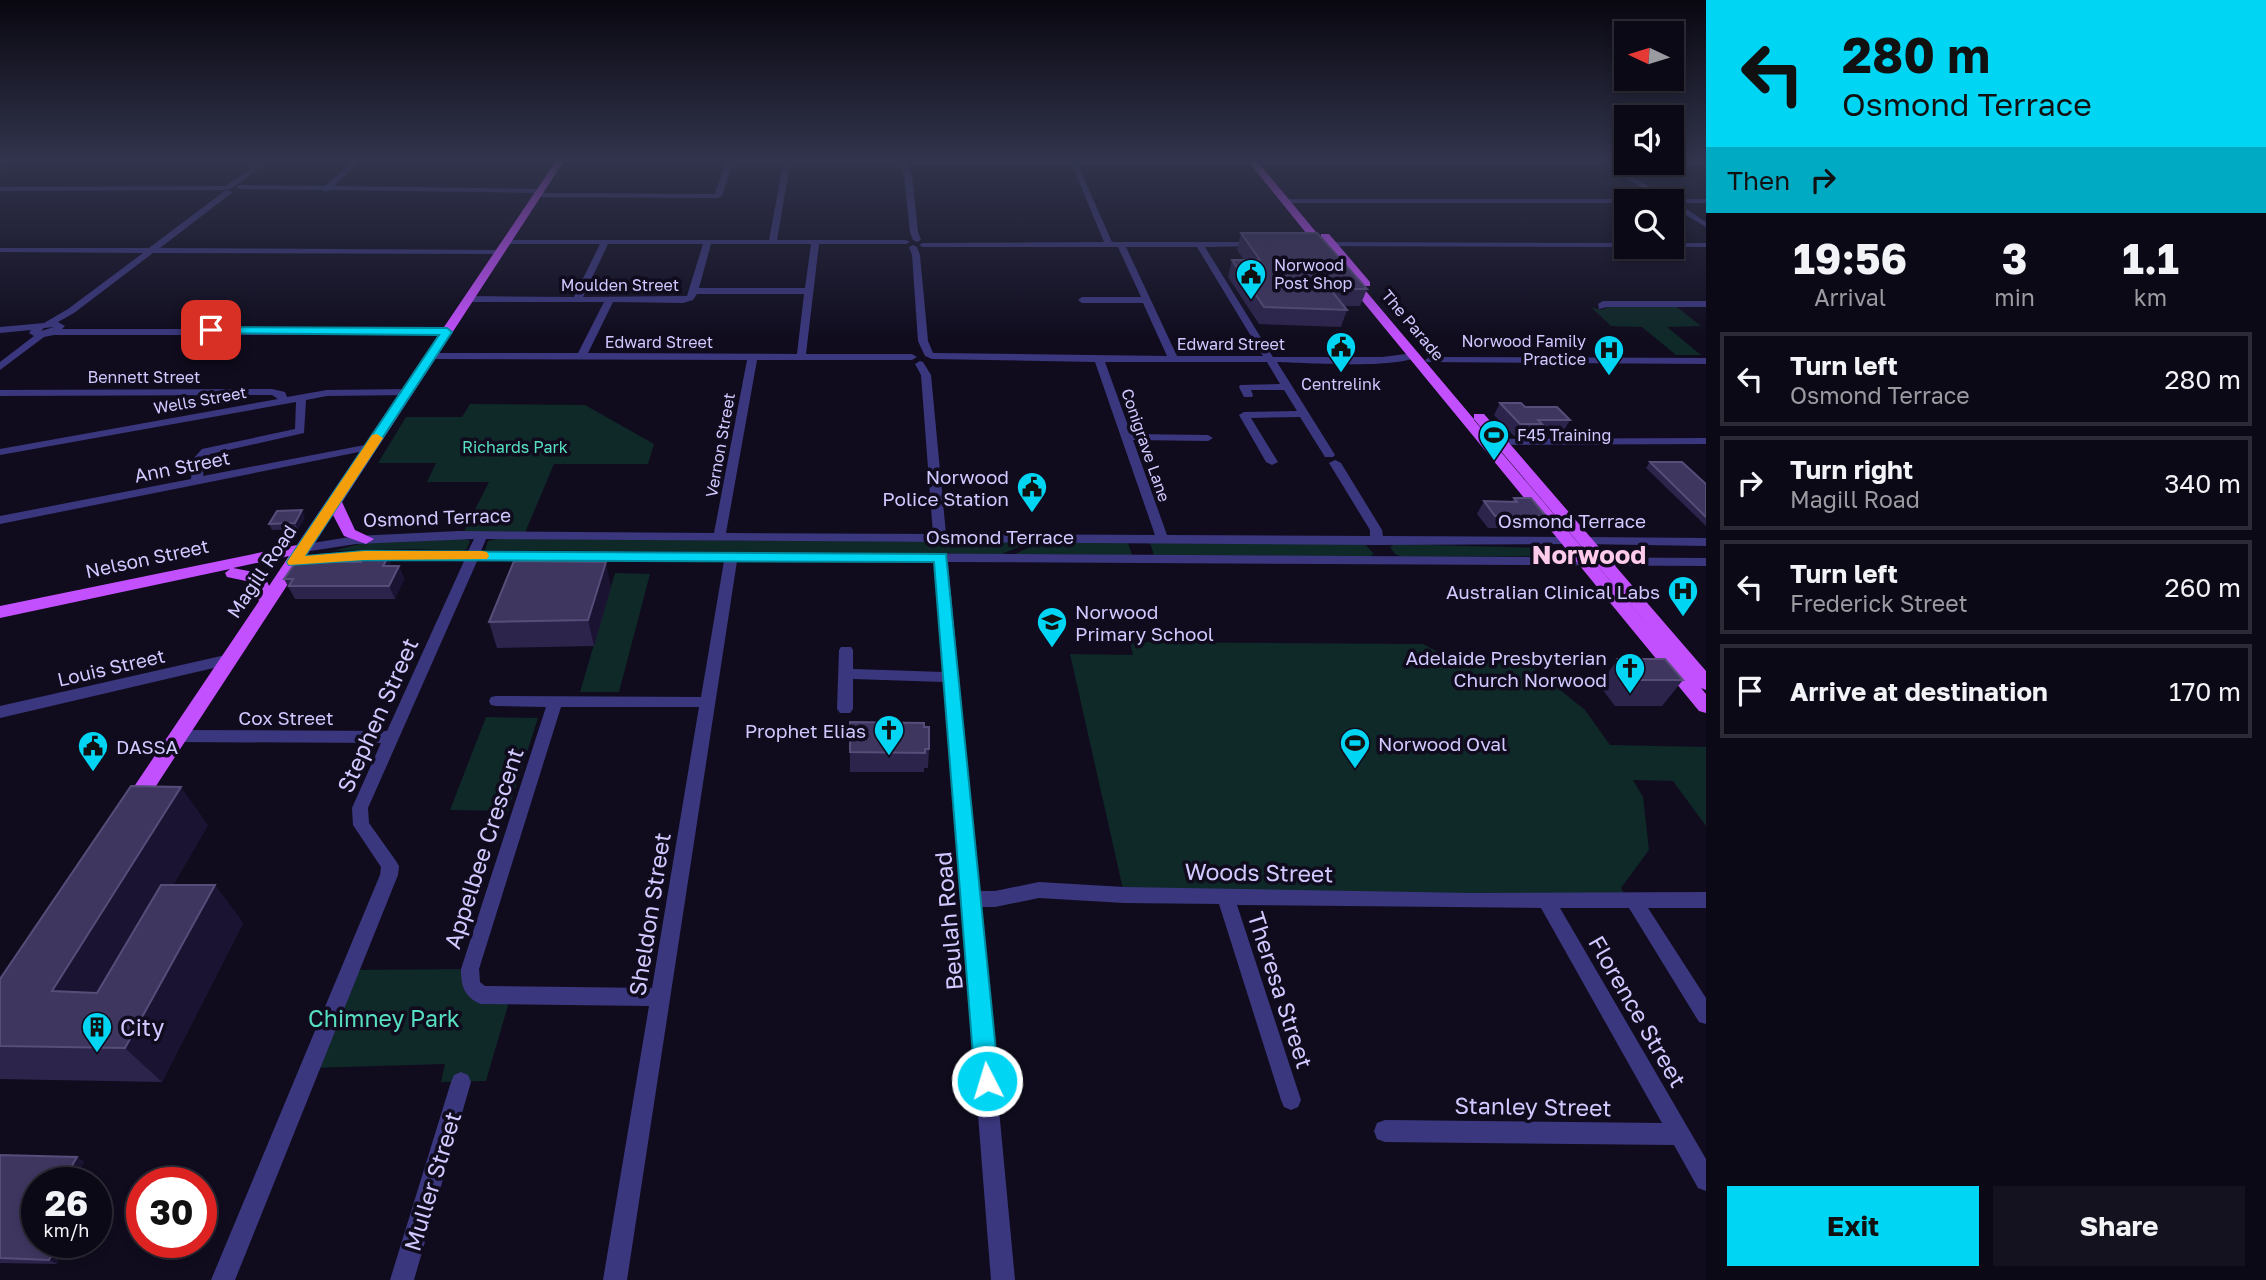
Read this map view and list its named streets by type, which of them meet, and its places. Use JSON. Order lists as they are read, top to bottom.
{
  "streets": {
    "main road": [
      "The Parade",
      "Osmond Terrace",
      "Nelson Street",
      "Magill Road"
    ],
    "street": [
      "Moulden Street",
      "Edward Street",
      "Bennett Street",
      "Wells Street",
      "Vernon Street",
      "Conigrave Lane",
      "Ann Street",
      "Louis Street",
      "Stephen Street",
      "Cox Street",
      "Appelbee Crescent",
      "Woods Street",
      "Sheldon Street",
      "Beulah Road",
      "Theresa Street",
      "Florence Street",
      "Stanley Street",
      "Muller Street"
    ]
  },
  "crossings": [
    ["Moulden Street", "Magill Road"],
    ["The Parade", "Edward Street"],
    ["The Parade", "Osmond Terrace"],
    ["Edward Street", "Vernon Street"],
    ["Edward Street", "Conigrave Lane"],
    ["Edward Street", "Magill Road"],
    ["Bennett Street", "Wells Street"],
    ["Wells Street", "Magill Road"],
    ["Vernon Street", "Osmond Terrace"],
    ["Conigrave Lane", "Osmond Terrace"],
    ["Ann Street", "Magill Road"],
    ["Osmond Terrace", "Nelson Street"],
    ["Osmond Terrace", "Magill Road"],
    ["Osmond Terrace", "Stephen Street"],
    ["Osmond Terrace", "Sheldon Street"],
    ["Osmond Terrace", "Beulah Road"],
    ["Nelson Street", "Magill Road"],
    ["Magill Road", "Louis Street"],
    ["Magill Road", "Cox Street"],
    ["Stephen Street", "Cox Street"],
    ["Appelbee Crescent", "Sheldon Street"],
    ["Woods Street", "Beulah Road"],
    ["Woods Street", "Theresa Street"],
    ["Woods Street", "Florence Street"],
    ["Florence Street", "Stanley Street"]
  ],
  "districts": ["Norwood"],
  "parks": ["Richards Park", "Chimney Park"],
  "places": {
    "public building": [
      "Norwood Post Shop",
      "Centrelink",
      "Norwood Police Station",
      "DASSA"
    ],
    "hospital": ["Norwood Family Practice", "Australian Clinical Labs"],
    "sports": ["F45 Training", "Norwood Oval"],
    "school or university": ["Norwood Primary School"],
    "church": ["Adelaide Presbyterian Church Norwood", "Prophet Elias"],
    "building": ["City"]
  },
  "north": "left",
  "page": {
    "turn": ["280 m", "Osmond Terrace"],
    "then": "Then",
    "eta": [
      "19:56",
      "Arrival",
      "3",
      "min",
      "1.1",
      "km"
    ],
    "list": [
      {
        "name": "Turn left",
        "note": "Osmond Terrace",
        "value": "280 m"
      },
      {
        "name": "Turn right",
        "note": "Magill Road",
        "value": "340 m"
      },
      {
        "name": "Turn left",
        "note": "Frederick Street",
        "value": "260 m"
      },
      {
        "name": "Arrive at destination",
        "value": "170 m"
      }
    ],
    "speed": "26 km/h",
    "limit": "30",
    "buttons": ["Exit", "Share"]
  }
}
